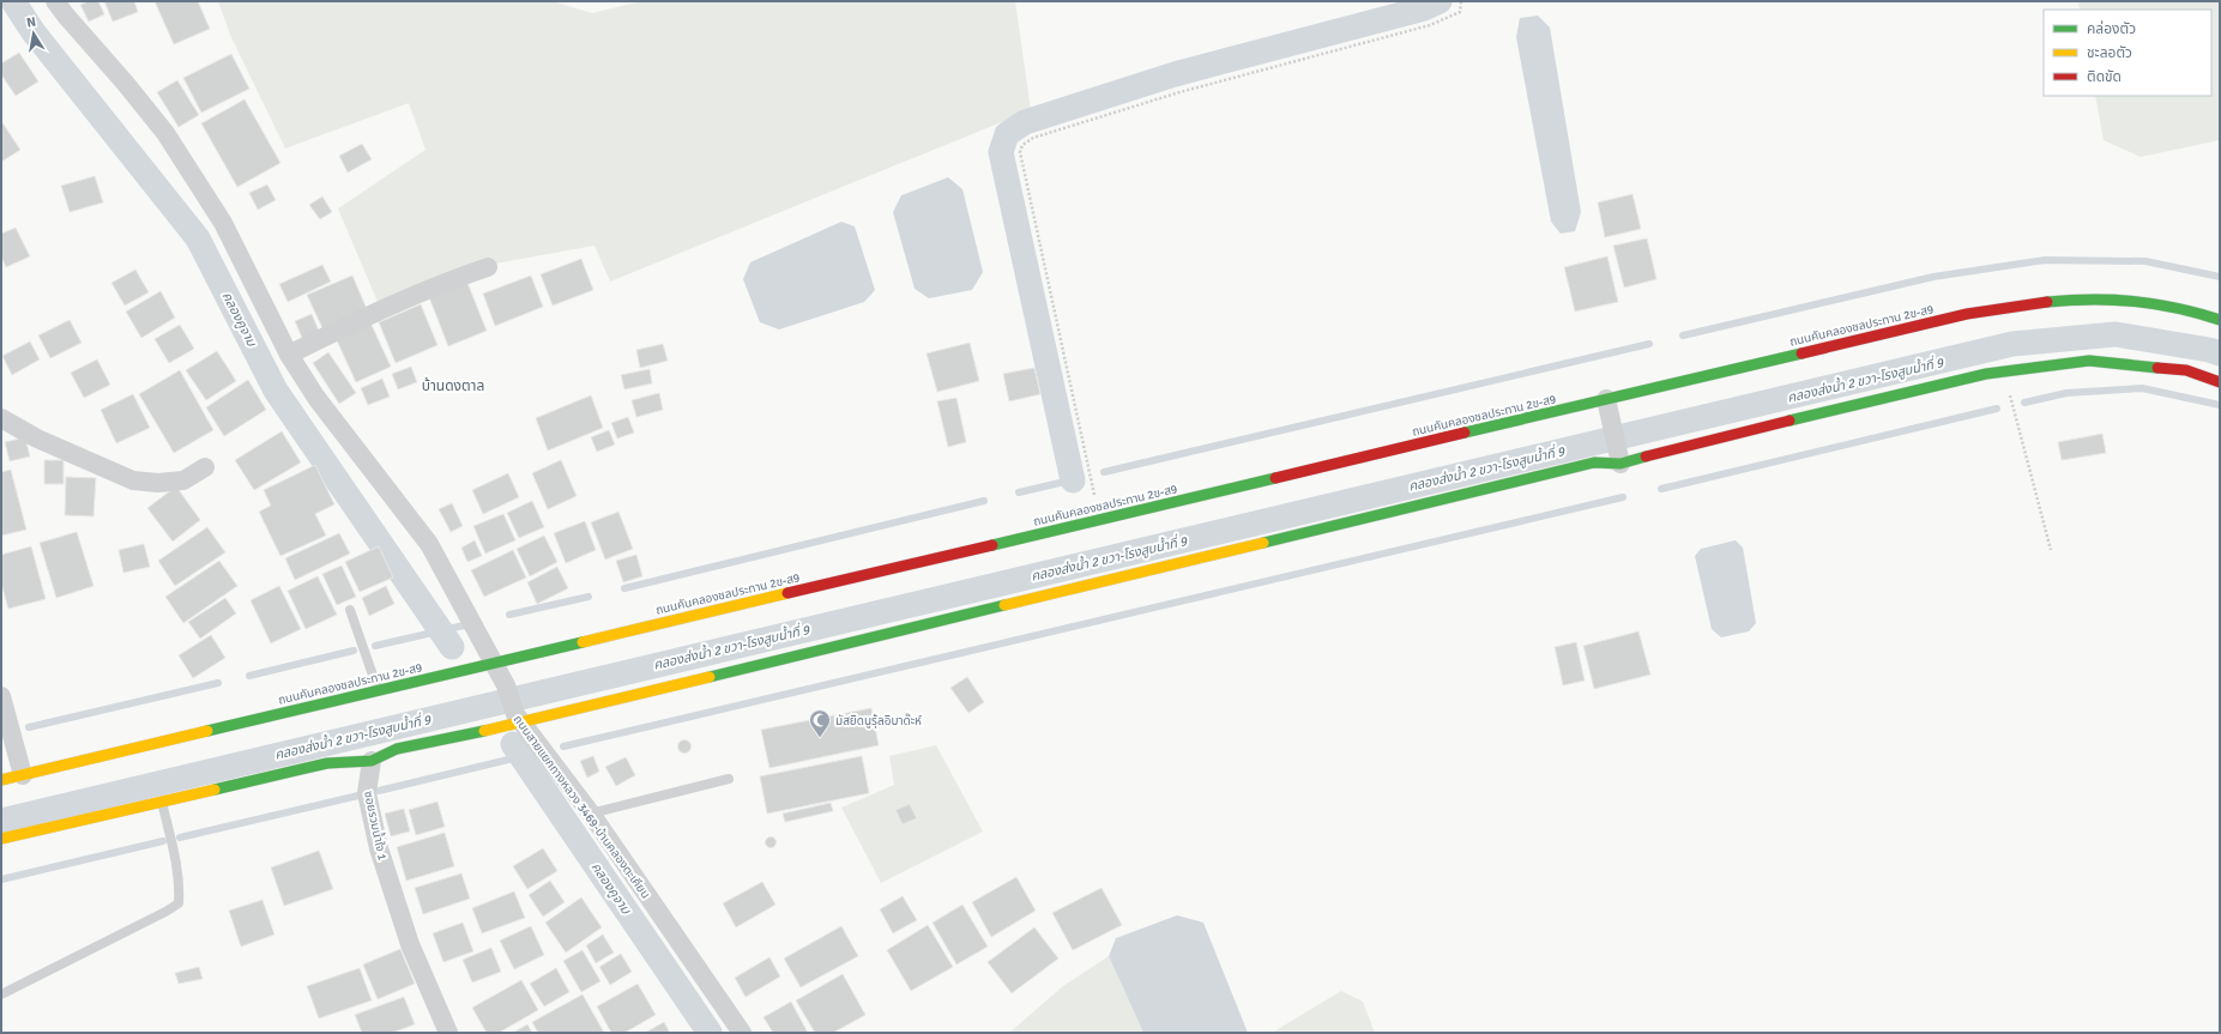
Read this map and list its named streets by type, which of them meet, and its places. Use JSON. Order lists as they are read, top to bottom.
{
  "streets": {
    "street": ["ถนนคันคลองชลประทาน 2ข-ส9", "ถนนสายแยกทางหลวง 3469-บ้านคลองตะเคียน", "ซอยรวมน้ำใจ 1"]
  },
  "crossings": [
    ["ถนนคันคลองชลประทาน 2ข-ส9", "ถนนสายแยกทางหลวง 3469-บ้านคลองตะเคียน"]
  ],
  "districts": ["บ้านดงตาล"],
  "water": ["คลองคูจาม", "คลองส่งน้ำ 2 ขวา-โรงสูบน้ำที่ 9"],
  "places": {
    "mosque": ["มัสยิดนูรุ้ลอิบาด๊ะห์"]
  },
  "legend": ["คล่องตัว", "ชะลอตัว", "ติดขัด"],
  "north": "top"
}
